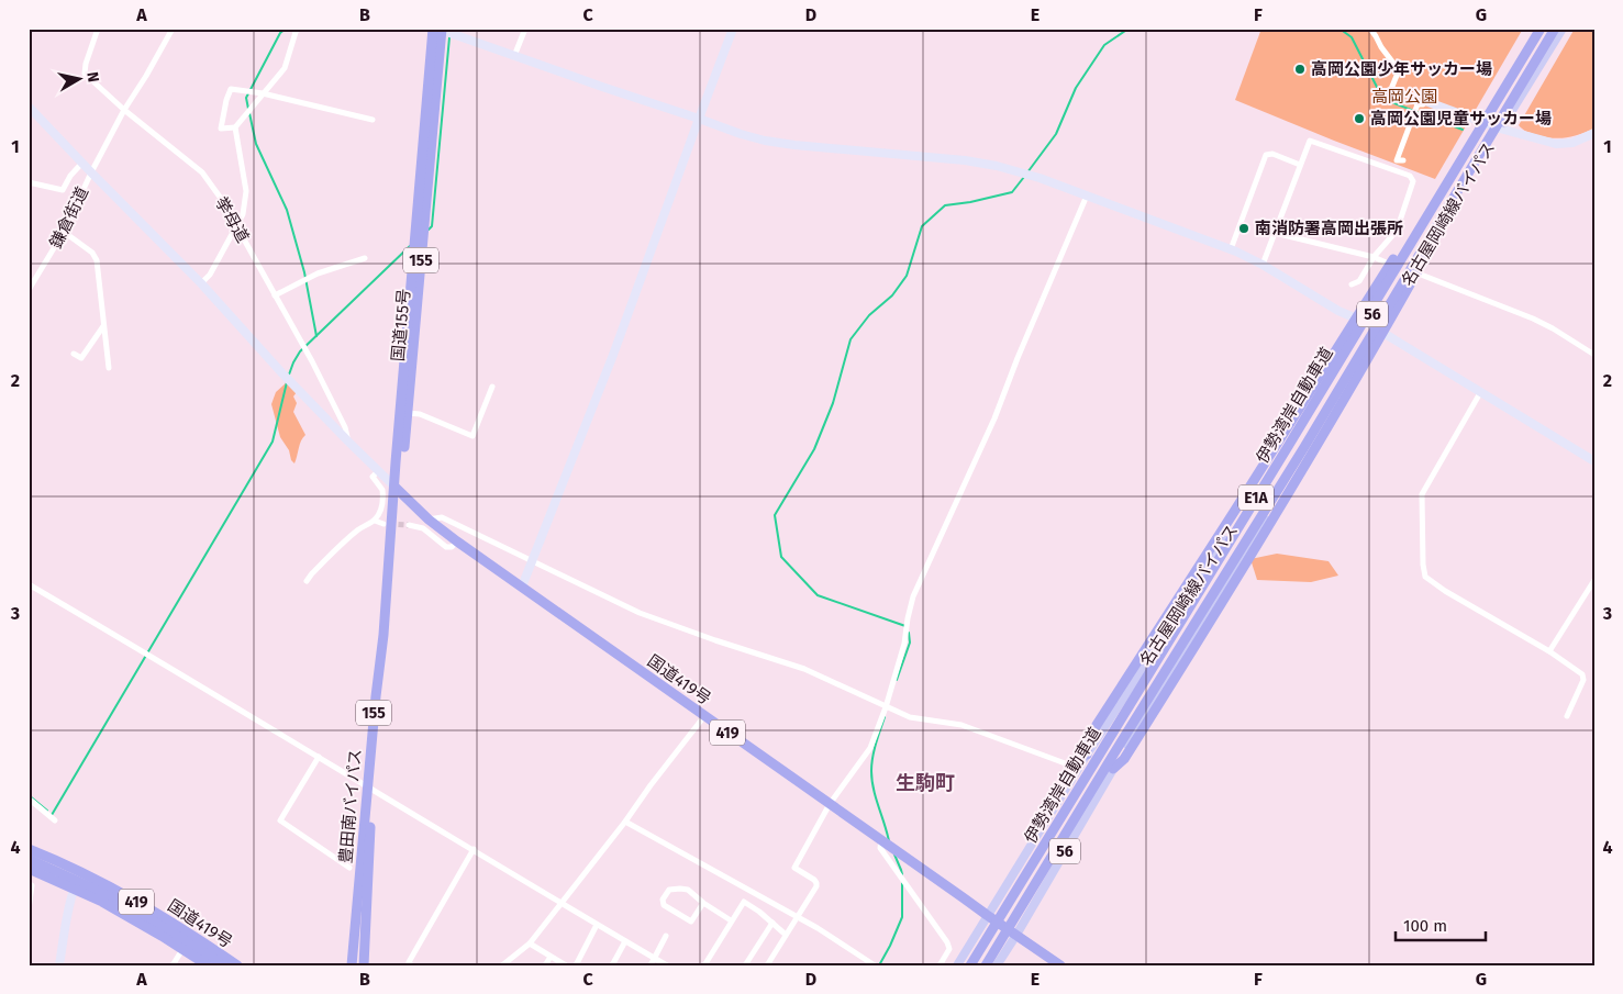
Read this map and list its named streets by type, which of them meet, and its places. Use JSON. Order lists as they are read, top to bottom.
{
  "streets": {
    "highway": [
      "155",
      "国道155号",
      "伊勢湾岸自動車道",
      "E1A",
      "国道419号",
      "419",
      "豊田南バイパス"
    ],
    "main road": ["名古屋岡崎線バイパス", "56"],
    "street": ["鎌倉街道", "挙母道"]
  },
  "crossings": [
    ["名古屋岡崎線バイパス", "伊勢湾岸自動車道"],
    ["名古屋岡崎線バイパス", "国道419号"],
    ["鎌倉街道", "挙母道"],
    ["国道155号", "国道419号"],
    ["国道155号", "豊田南バイパス"],
    ["国道419号", "419"],
    ["国道419号", "豊田南バイパス"]
  ],
  "districts": ["生駒町"],
  "parks": ["高岡公園"],
  "places": ["高岡公園少年サッカー場", "高岡公園児童サッカー場", "南消防署高岡出張所"],
  "scale_bar": "100 m",
  "north": "right",
  "grid": {
    "columns": [
      "A",
      "B",
      "C",
      "D",
      "E",
      "F",
      "G"
    ],
    "rows": [
      "1",
      "2",
      "3",
      "4"
    ]
  }
}
